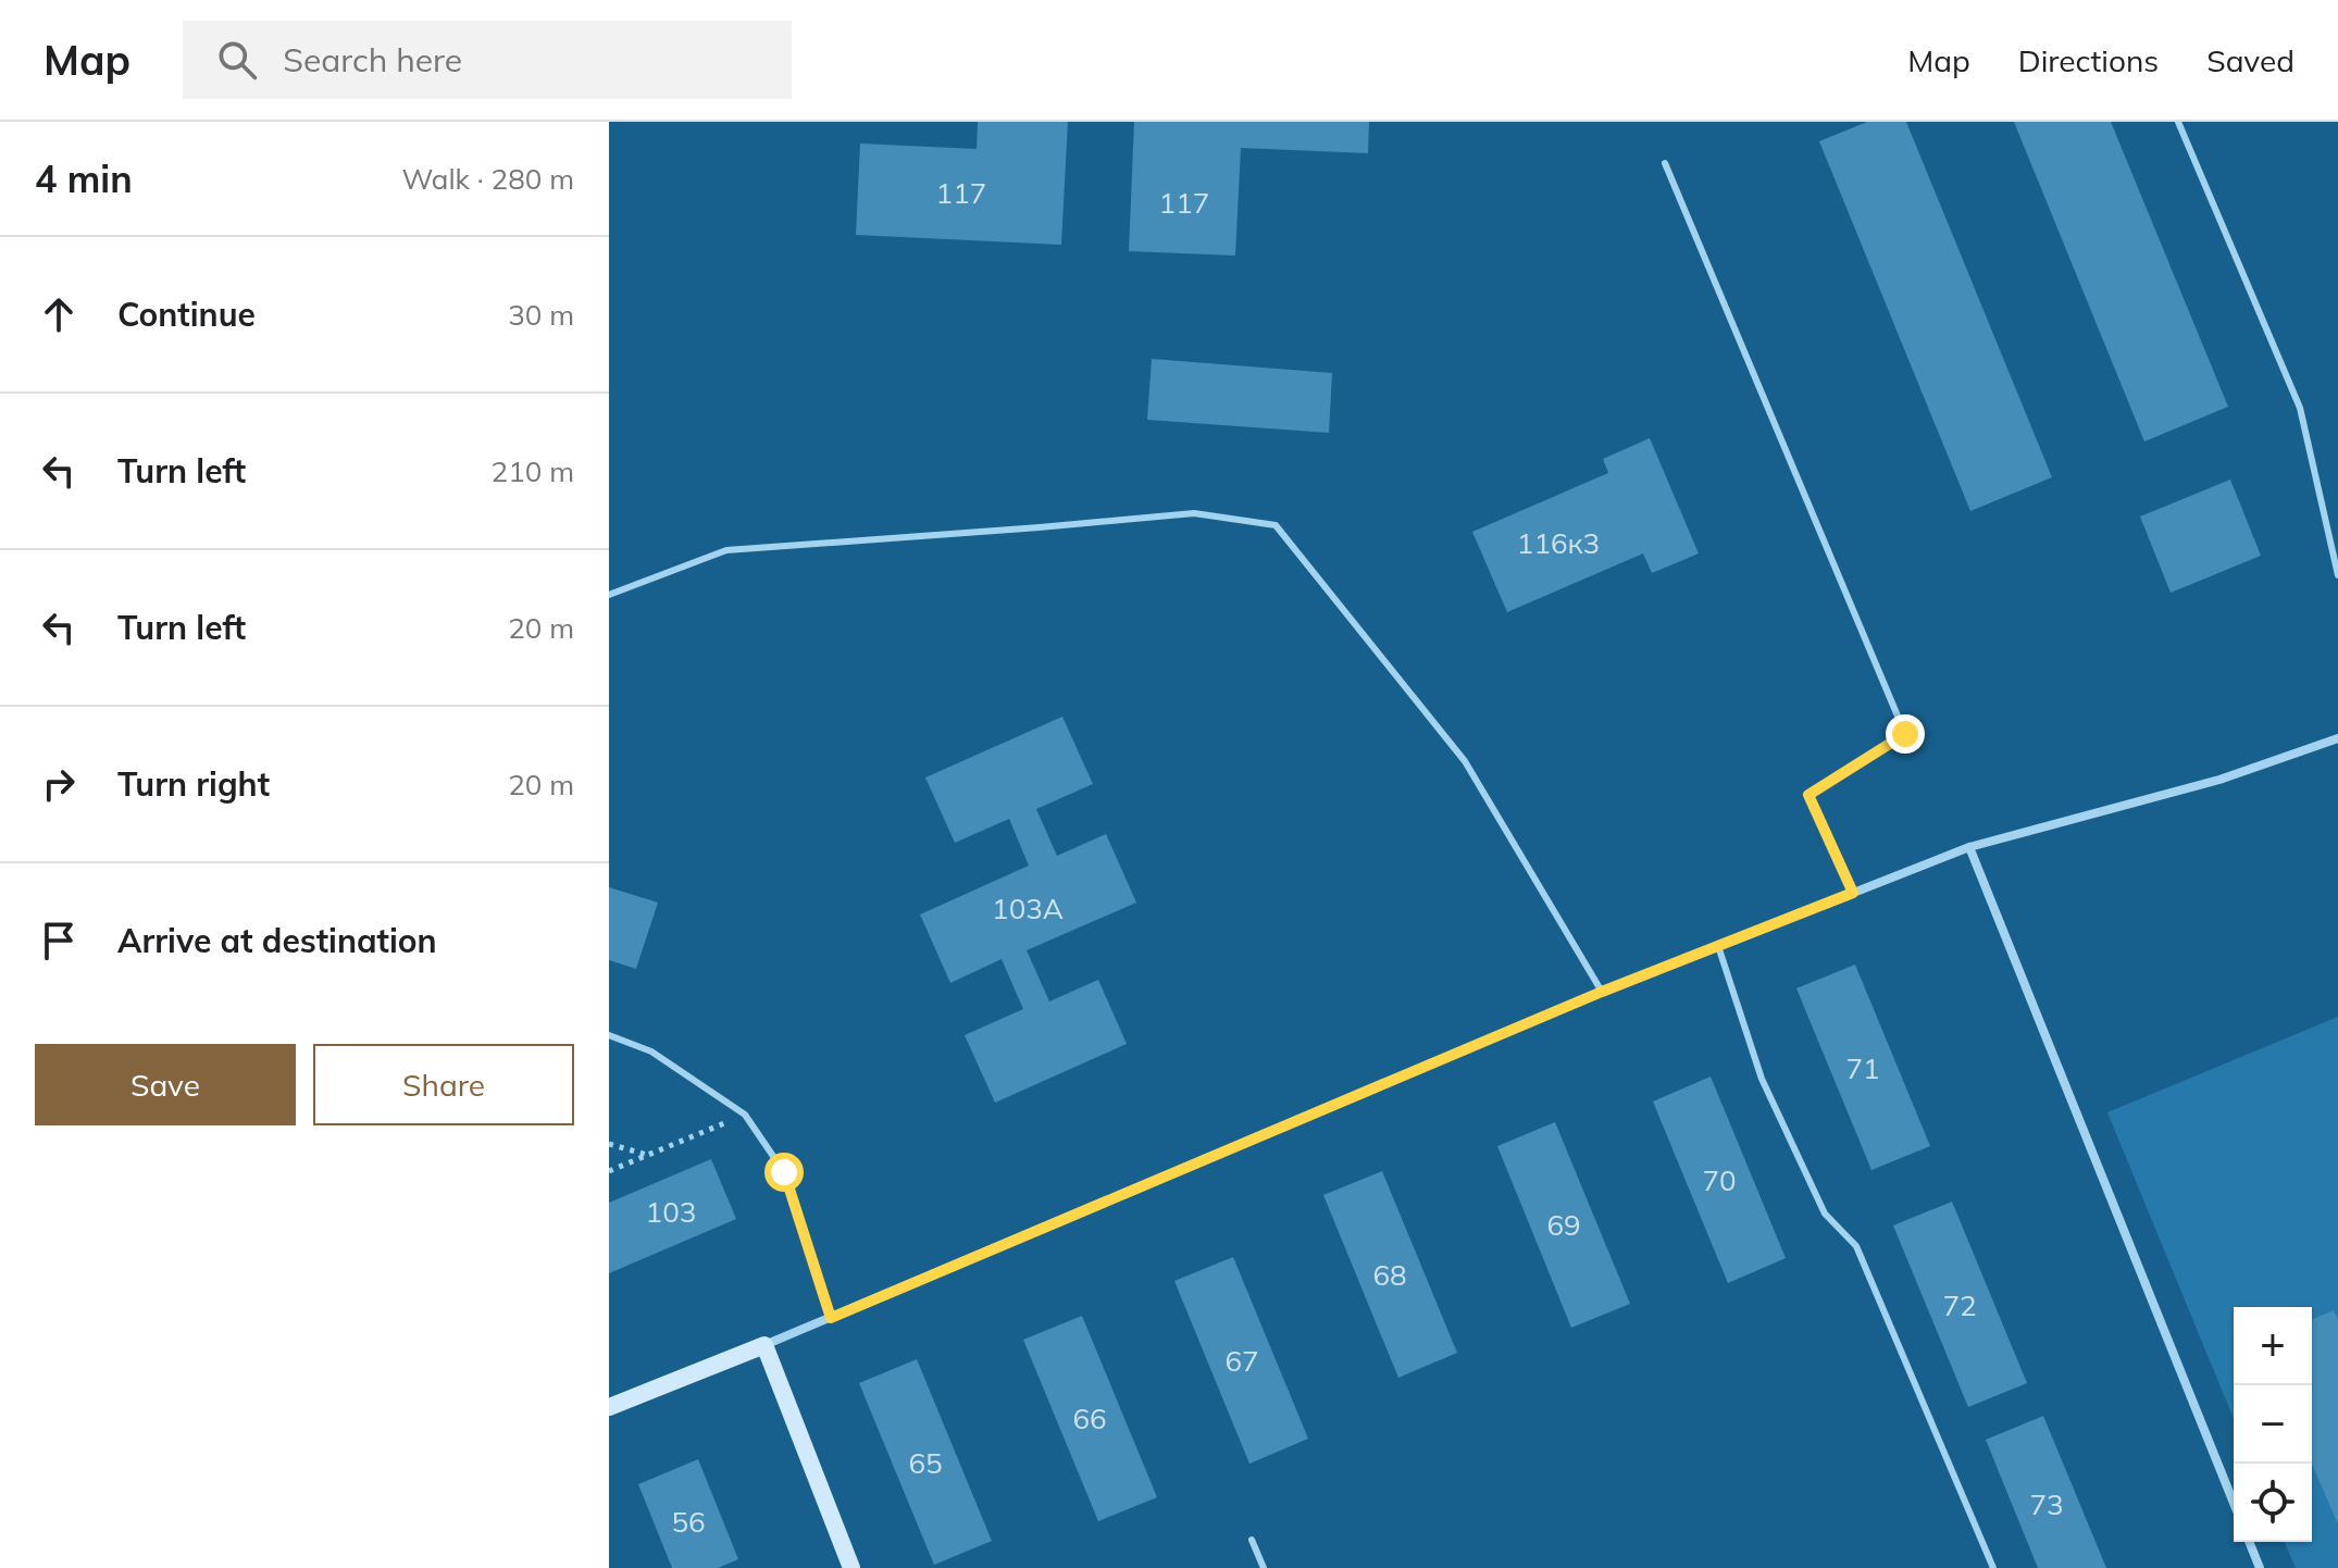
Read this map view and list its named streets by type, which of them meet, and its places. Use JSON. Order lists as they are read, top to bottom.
{
  "house_numbers": [
    "117",
    "117",
    "116к3",
    "103А",
    "71",
    "70",
    "103",
    "69",
    "68",
    "72",
    "67",
    "66",
    "65",
    "73",
    "56"
  ],
  "page": {
    "header": "Map",
    "search": "Search here",
    "nav": ["Map", "Directions", "Saved"],
    "heading": ["4 min", "Walk · 280 m"],
    "list": [
      ["Continue", "30 m"],
      ["Turn left", "210 m"],
      ["Turn left", "20 m"],
      ["Turn right", "20 m"],
      "Arrive at destination"
    ],
    "buttons": ["Save", "Share"],
    "map_buttons": ["+", "−"]
  }
}
